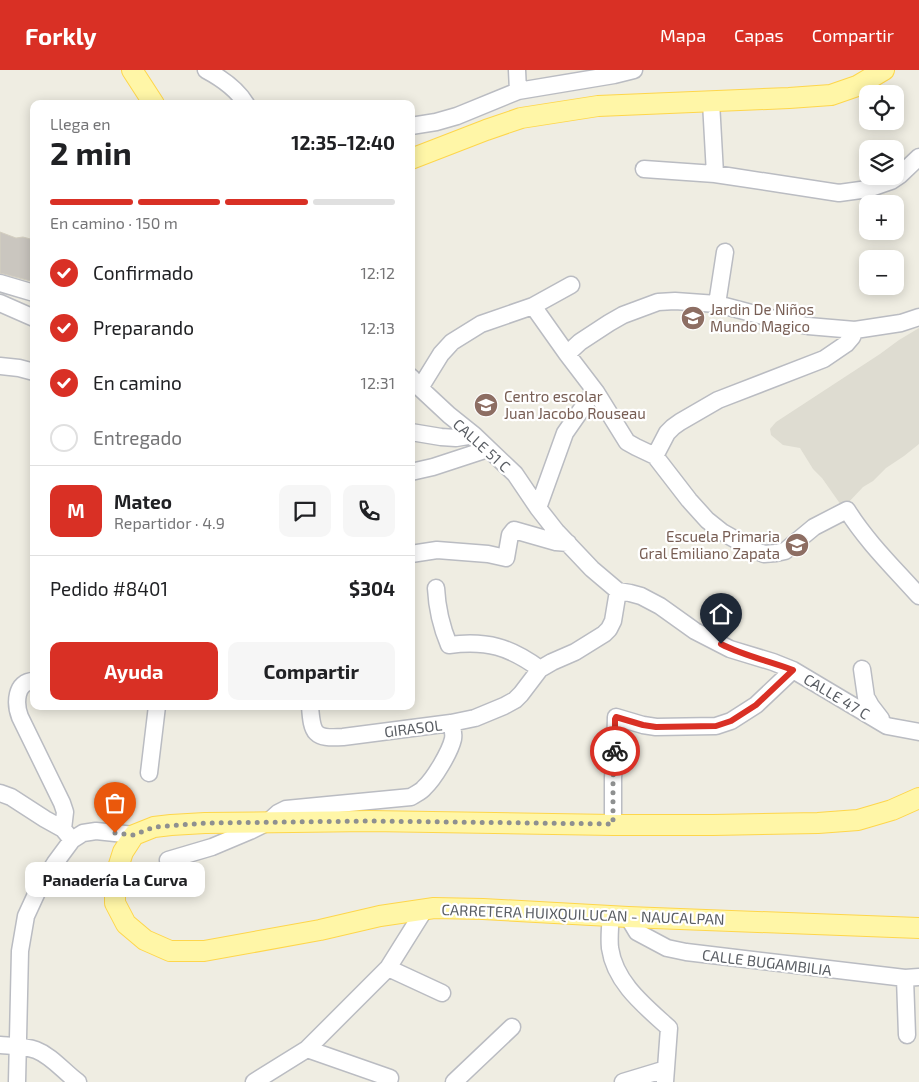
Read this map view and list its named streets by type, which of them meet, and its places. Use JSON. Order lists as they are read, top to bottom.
{
  "streets": {
    "main road": ["CARRETERA HUIXQUILUCAN - NAUCALPAN"],
    "street": [
      "CALLE 51 C",
      "CALLE 47 C",
      "GIRASOL",
      "CALLE BUGAMBILIA"
    ]
  },
  "crossings": [
    ["CALLE 51 C", "CALLE 47 C"],
    ["CARRETERA HUIXQUILUCAN - NAUCALPAN", "CALLE BUGAMBILIA"]
  ],
  "places": {
    "school or university": ["Jardin De Niños Mundo Magico", "Centro escolar Juan Jacobo Rouseau", "Escuela Primaria Gral Emiliano Zapata"],
    "other": ["Panadería La Curva"]
  },
  "page": {
    "header": "Forkly",
    "nav": ["Mapa", "Capas", "Compartir"],
    "map_buttons": ["+", "−"],
    "heading": ["2 min", "Llega en", "12:35–12:40"],
    "panel": [
      "Mateo",
      "Repartidor · 4.9",
      "Pedido #8401",
      "$304"
    ],
    "bar": "En camino · 150 m",
    "list": [
      ["Confirmado", "12:12"],
      ["Preparando", "12:13"],
      ["En camino", "12:31"],
      "Entregado"
    ],
    "round": "M",
    "buttons": ["Ayuda", "Compartir"],
    "bubble": "Panadería La Curva"
  }
}
